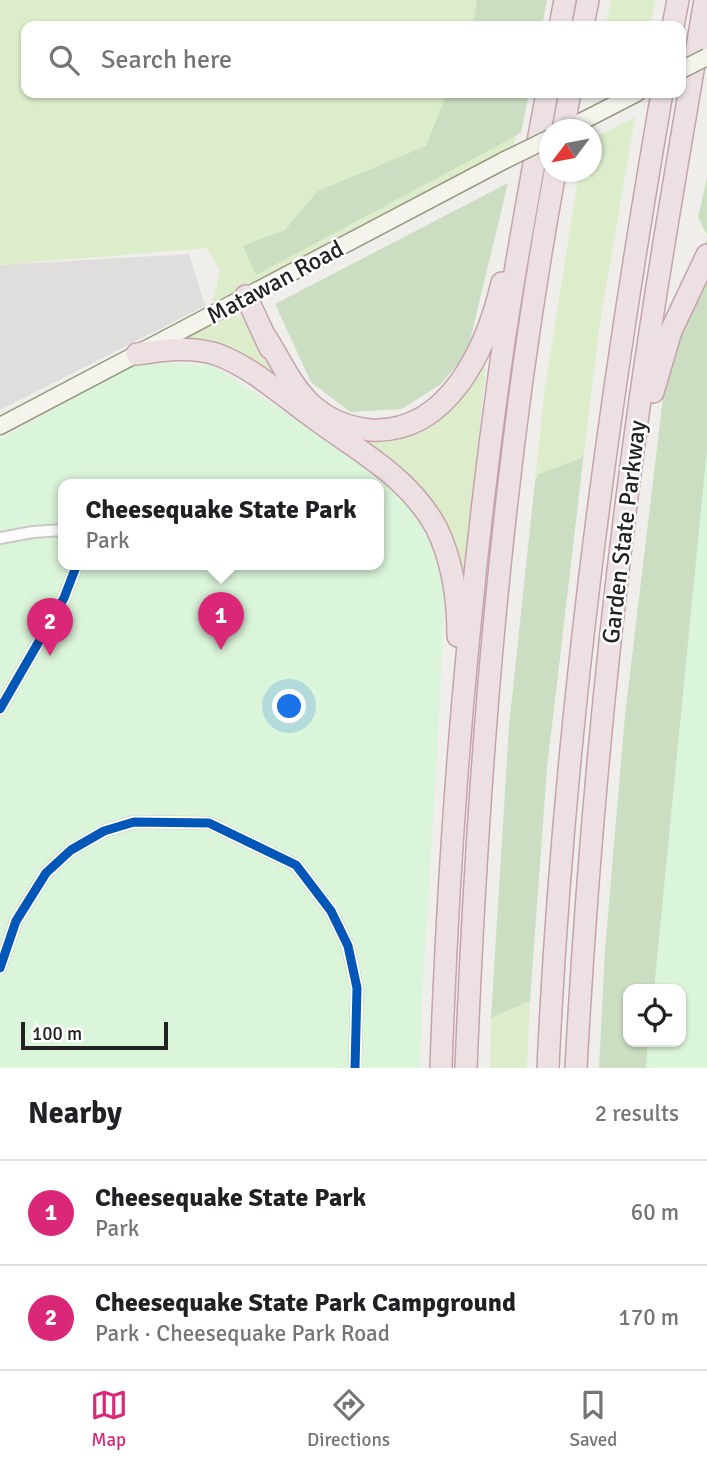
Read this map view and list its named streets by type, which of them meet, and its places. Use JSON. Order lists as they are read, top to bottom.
{
  "streets": {
    "highway": ["Garden State Parkway"],
    "main road": ["Matawan Road"]
  },
  "scale_bar": "100 m",
  "north": "bottom left",
  "page": {
    "search": "Search here",
    "popup": ["Cheesequake State Park", "Park"],
    "pins": ["1", "2"],
    "scale": "100 m",
    "heading": ["Nearby", "2 results"],
    "list": [
      {
        "mark": "1",
        "name": "Cheesequake State Park",
        "note": "Park",
        "value": "60 m"
      },
      {
        "mark": "2",
        "name": "Cheesequake State Park Campground",
        "note": "Park · Cheesequake Park Road",
        "value": "170 m"
      }
    ],
    "nav": ["Map", "Directions", "Saved"]
  }
}
